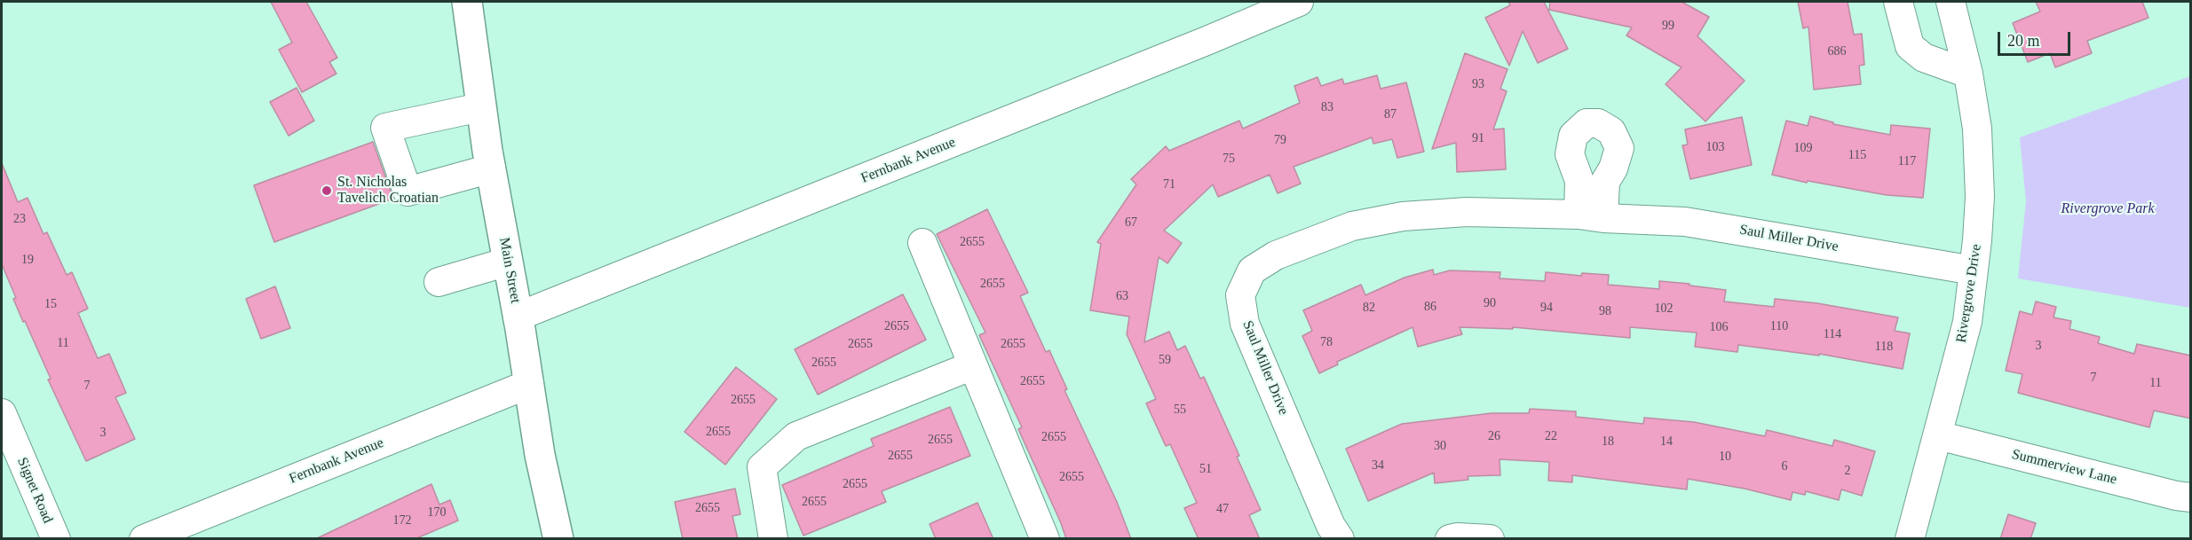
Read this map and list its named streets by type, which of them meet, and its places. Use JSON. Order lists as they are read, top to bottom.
{
  "streets": {
    "main road": ["Main Street"],
    "street": [
      "Fernbank Avenue",
      "Saul Miller Drive",
      "Rivergrove Drive",
      "Summerview Lane",
      "Signet Road"
    ]
  },
  "crossings": [
    ["Fernbank Avenue", "Main Street"],
    ["Saul Miller Drive", "Rivergrove Drive"],
    ["Rivergrove Drive", "Summerview Lane"]
  ],
  "parks": ["Rivergrove Park"],
  "places": ["St. Nicholas Tavelich Croatian"],
  "house_numbers": [
    "99",
    "686",
    "93",
    "83",
    "87",
    "91",
    "79",
    "103",
    "109",
    "115",
    "75",
    "117",
    "71",
    "23",
    "67",
    "2655",
    "19",
    "2655",
    "63",
    "90",
    "15",
    "86",
    "82",
    "94",
    "102",
    "98",
    "2655",
    "110",
    "106",
    "114",
    "78",
    "11",
    "2655",
    "2655",
    "3",
    "118",
    "59",
    "2655",
    "7",
    "2655",
    "11",
    "7",
    "2655",
    "55",
    "2655",
    "3",
    "26",
    "22",
    "2655",
    "2655",
    "18",
    "14",
    "30",
    "2655",
    "10",
    "34",
    "6",
    "51",
    "2",
    "2655",
    "2655",
    "2655",
    "2655",
    "47",
    "170",
    "172"
  ],
  "scale_bar": "20 m"
}
